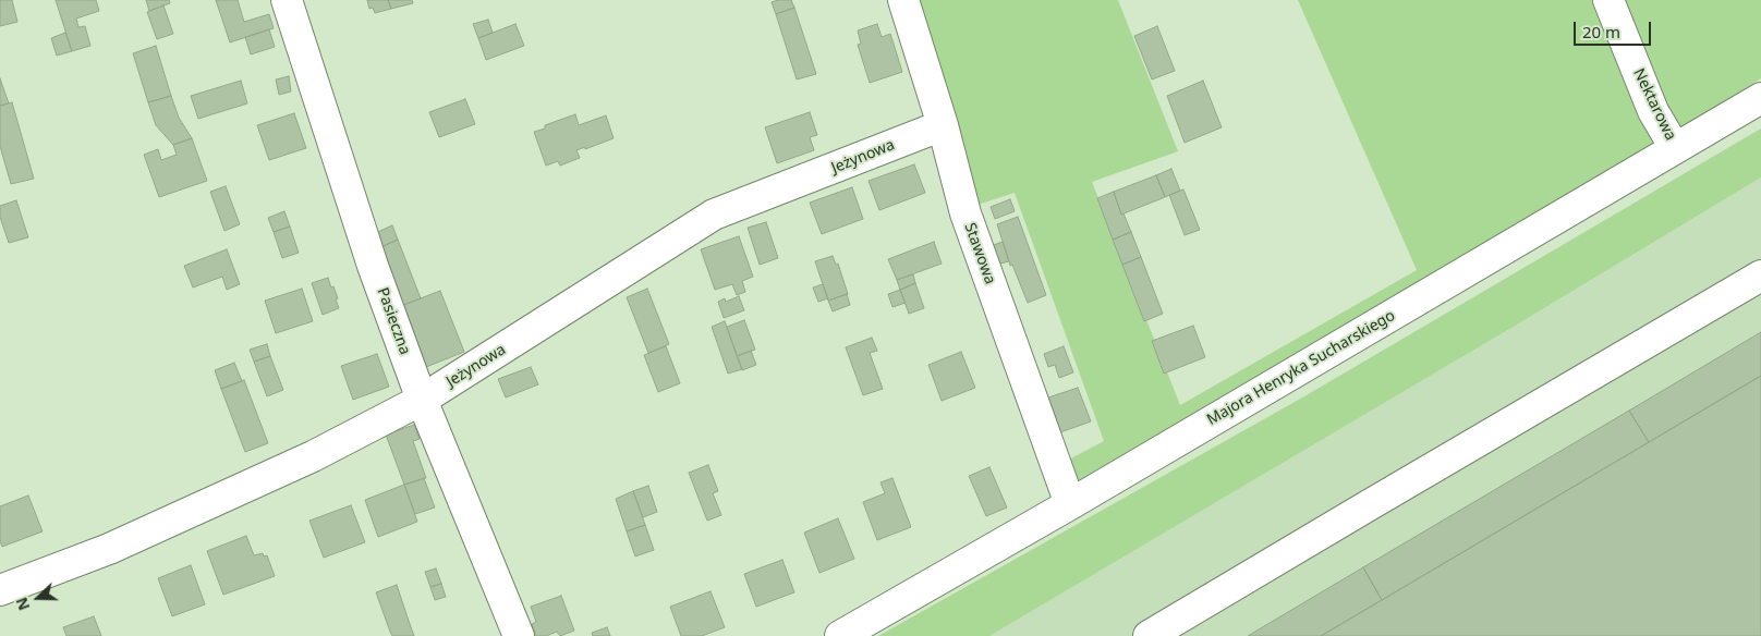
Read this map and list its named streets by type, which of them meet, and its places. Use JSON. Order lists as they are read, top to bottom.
{
  "streets": {
    "street": [
      "Nektarowa",
      "Jeżynowa",
      "Stawowa",
      "Pasieczna",
      "Majora Henryka Sucharskiego"
    ]
  },
  "crossings": [
    ["Nektarowa", "Majora Henryka Sucharskiego"],
    ["Jeżynowa", "Stawowa"],
    ["Jeżynowa", "Pasieczna"],
    ["Stawowa", "Majora Henryka Sucharskiego"]
  ],
  "scale_bar": "20 m",
  "north": "left"
}
